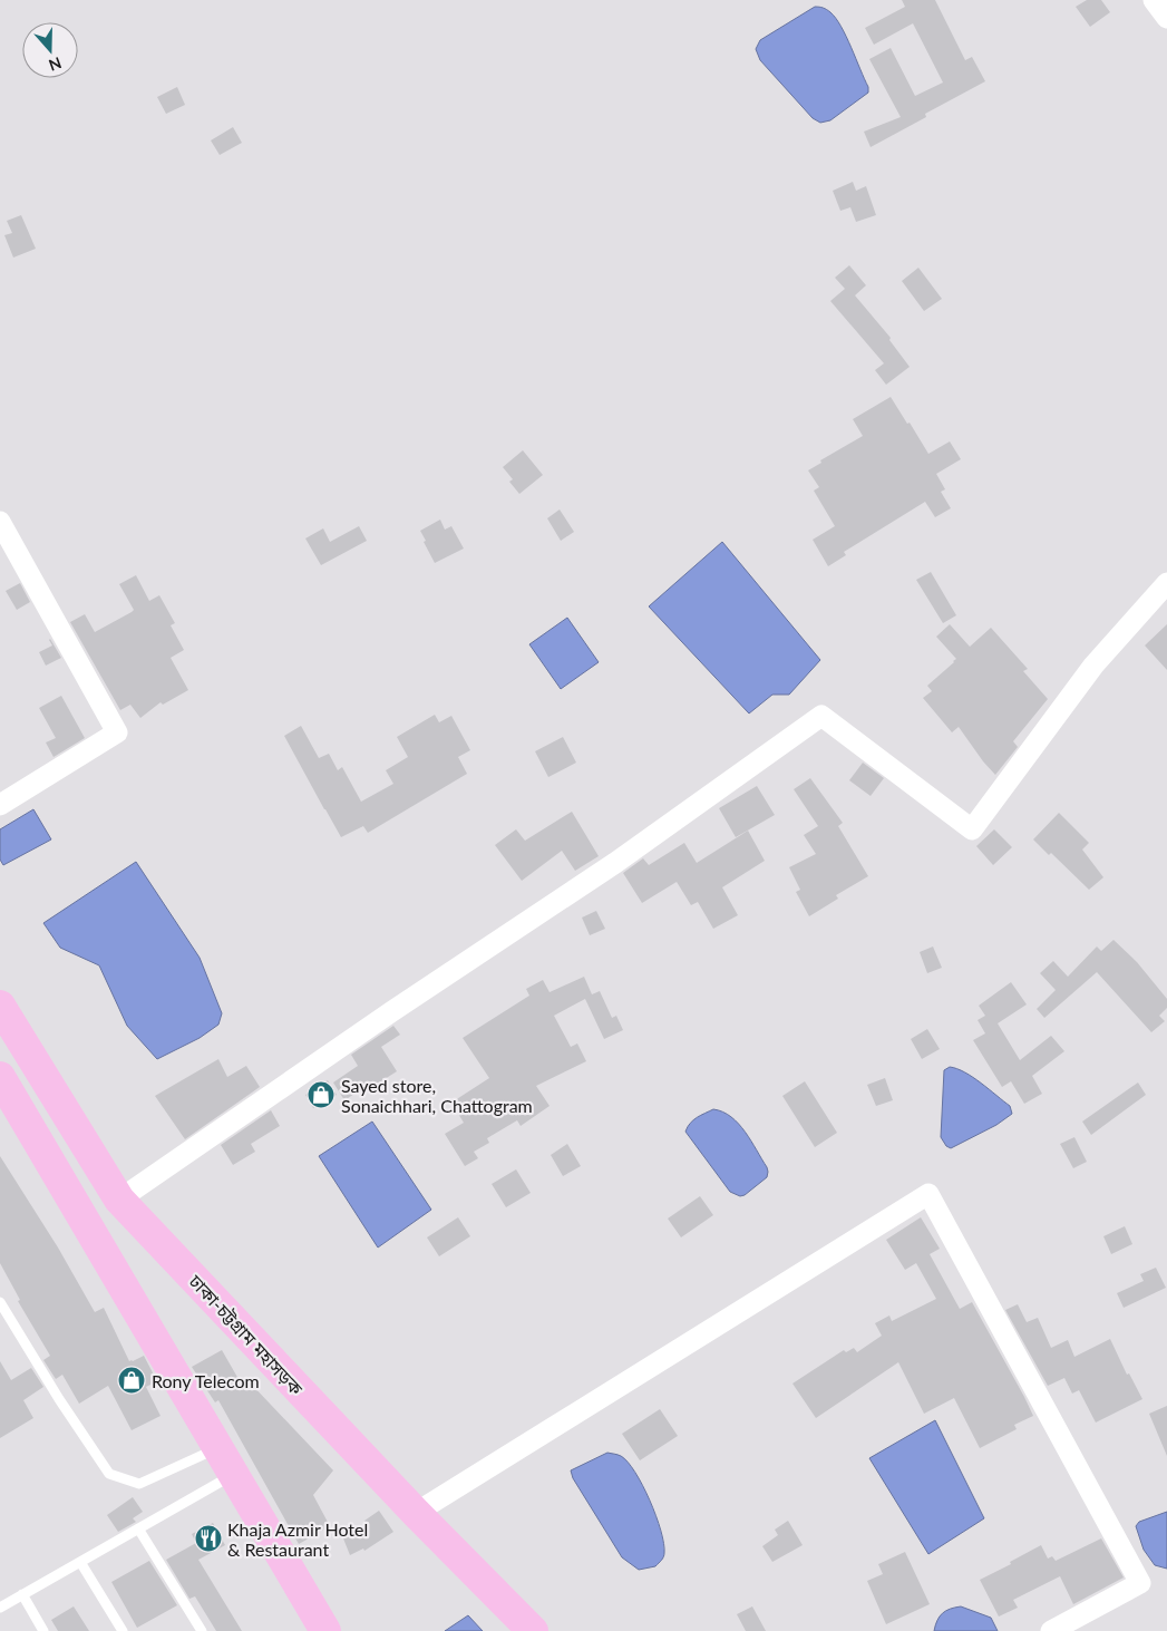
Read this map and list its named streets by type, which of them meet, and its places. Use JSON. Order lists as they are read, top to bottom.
{
  "streets": {
    "highway": ["ঢাকা-চট্টগ্রাম মহাসড়ক"]
  },
  "places": {
    "shop": ["Sayed store, Sonaichhari, Chattogram", "Rony Telecom"],
    "restaurant": ["Khaja Azmir Hotel & Restaurant"]
  },
  "north": "bottom"
}
